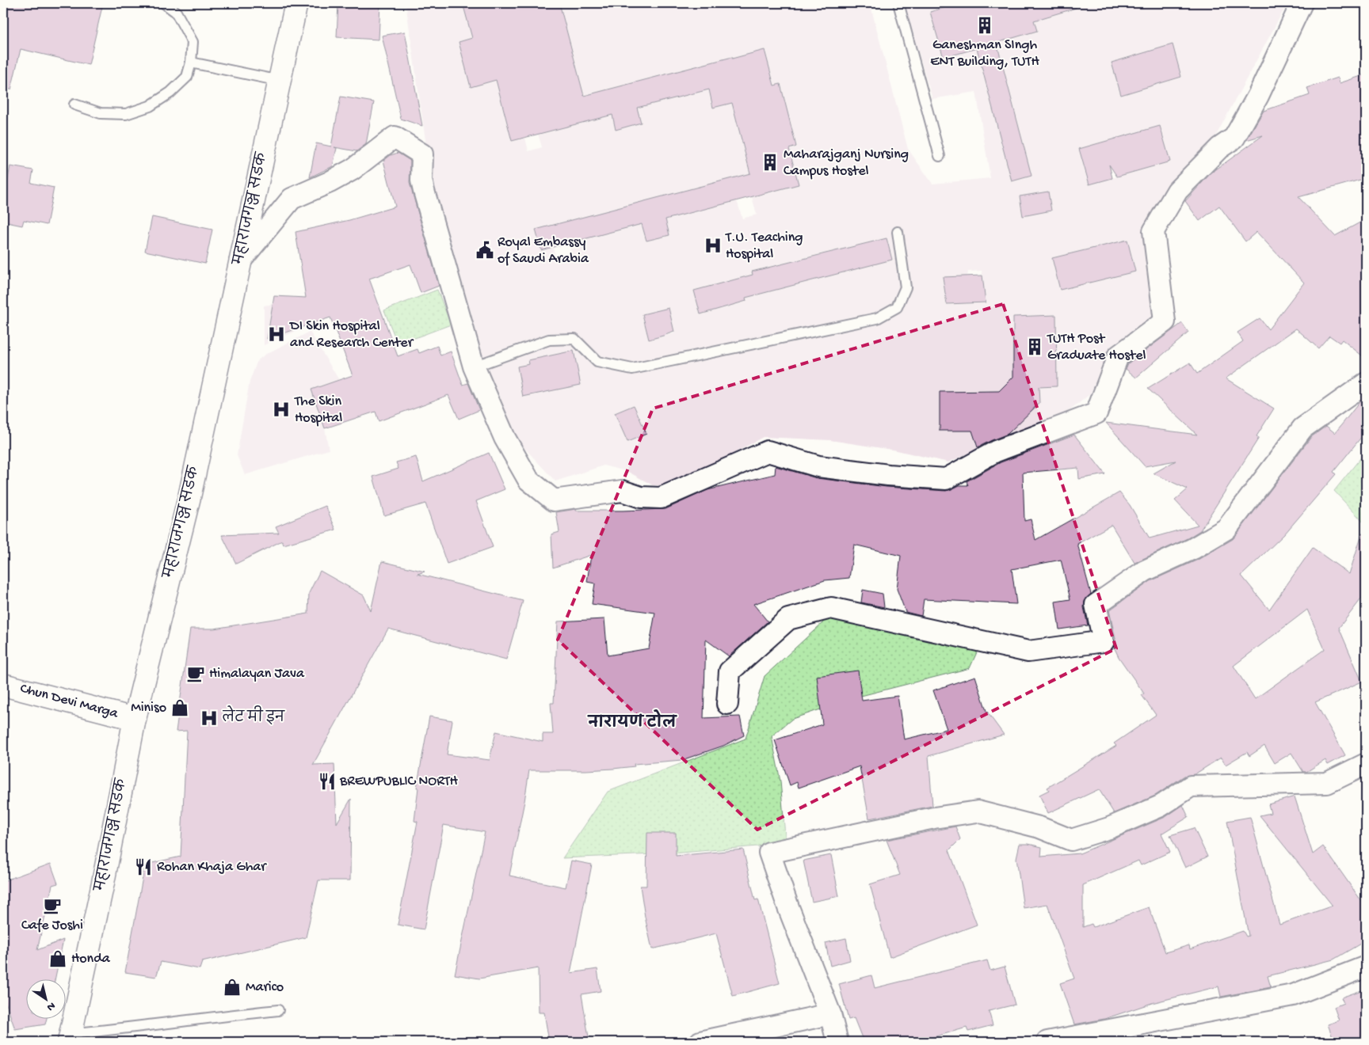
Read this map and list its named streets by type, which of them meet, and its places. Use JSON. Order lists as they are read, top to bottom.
{
  "streets": {
    "main road": ["महाराजगञ्ज सडक", "Chun Devi Marga"]
  },
  "crossings": [
    ["महाराजगञ्ज सडक", "Chun Devi Marga"]
  ],
  "districts": ["नारायण टोल"],
  "places": {
    "building": ["Ganeshman SIngh ENT Building, TUTH", "Maharajganj Nursing Campus Hostel", "TUTH Post Graduate Hostel"],
    "hospital": [
      "T.U. Teaching Hospital",
      "DI Skin Hospital and Research Center",
      "The Skin Hospital",
      "लेट मी इन"
    ],
    "public building": ["Royal Embassy of Saudi Arabia"],
    "cafe": ["Himalayan Java", "Cafe Joshi"],
    "shop": ["Miniso", "Honda", "Marico"],
    "restaurant": ["BREWPUBLIC NORTH", "Rohan Khaja Ghar"]
  },
  "north": "bottom right"
}
